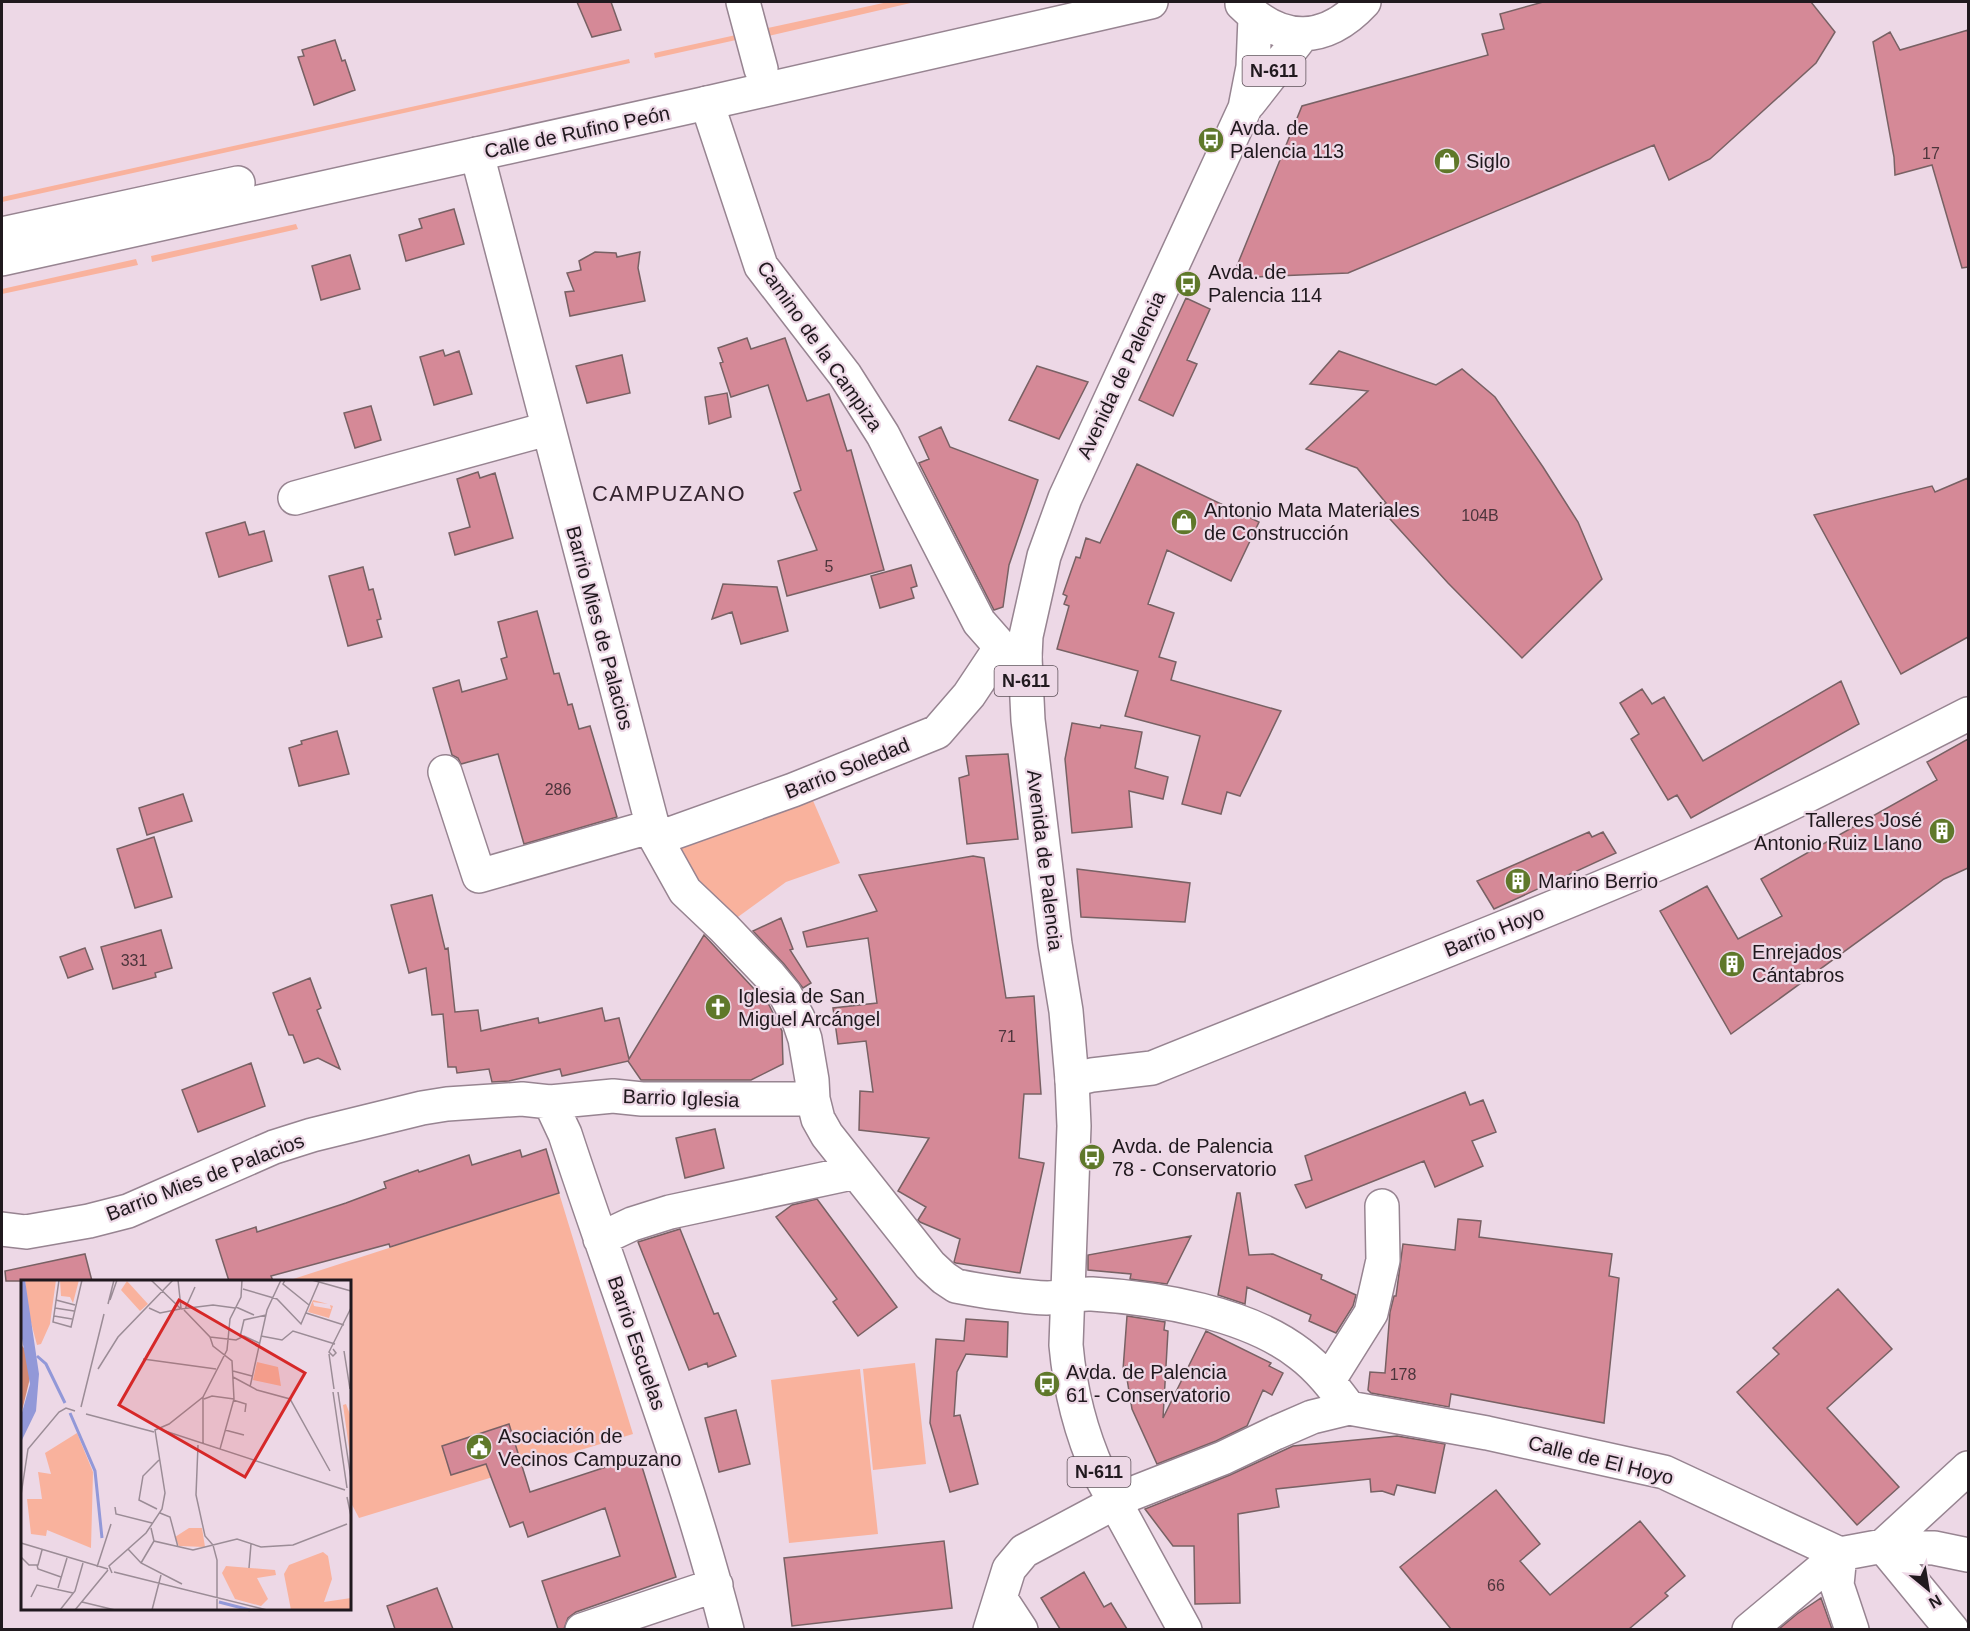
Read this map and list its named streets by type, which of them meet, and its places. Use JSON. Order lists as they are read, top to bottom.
{
  "streets": {
    "main road": [
      "N-611",
      "Calle de Rufino Peón",
      "Camino de la Campiza",
      "Avenida de Palencia",
      "Barrio Mies de Palacios",
      "Barrio Soledad",
      "Barrio Hoyo",
      "Barrio Iglesia",
      "Barrio Escuelas",
      "Calle de El Hoyo"
    ]
  },
  "crossings": [
    ["N-611", "Avenida de Palencia"],
    ["Calle de Rufino Peón", "Camino de la Campiza"],
    ["Calle de Rufino Peón", "Barrio Mies de Palacios"],
    ["Camino de la Campiza", "Avenida de Palencia"],
    ["Camino de la Campiza", "Barrio Soledad"],
    ["Avenida de Palencia", "Barrio Mies de Palacios"],
    ["Avenida de Palencia", "Barrio Soledad"],
    ["Avenida de Palencia", "Barrio Hoyo"],
    ["Avenida de Palencia", "Calle de El Hoyo"],
    ["Barrio Mies de Palacios", "Barrio Soledad"],
    ["Barrio Mies de Palacios", "Barrio Iglesia"],
    ["Barrio Mies de Palacios", "Barrio Escuelas"],
    ["Barrio Iglesia", "Barrio Escuelas"]
  ],
  "districts": ["CAMPUZANO"],
  "places": {
    "bus stop": [
      "Avda. de Palencia 113",
      "Avda. de Palencia 114",
      "Avda. de Palencia 78 - Conservatorio",
      "Avda. de Palencia 61 - Conservatorio"
    ],
    "shop": ["Siglo", "Antonio Mata Materiales de Construcción"],
    "building": ["Talleres José Antonio Ruiz Llano", "Marino Berrio", "Enrejados Cántabros"],
    "church": ["Iglesia de San Miguel Arcángel"],
    "public building": ["Asociación de Vecinos Campuzano"]
  },
  "house_numbers": [
    "17",
    "104B",
    "5",
    "286",
    "331",
    "71",
    "178",
    "66"
  ],
  "north": "bottom right"
}
